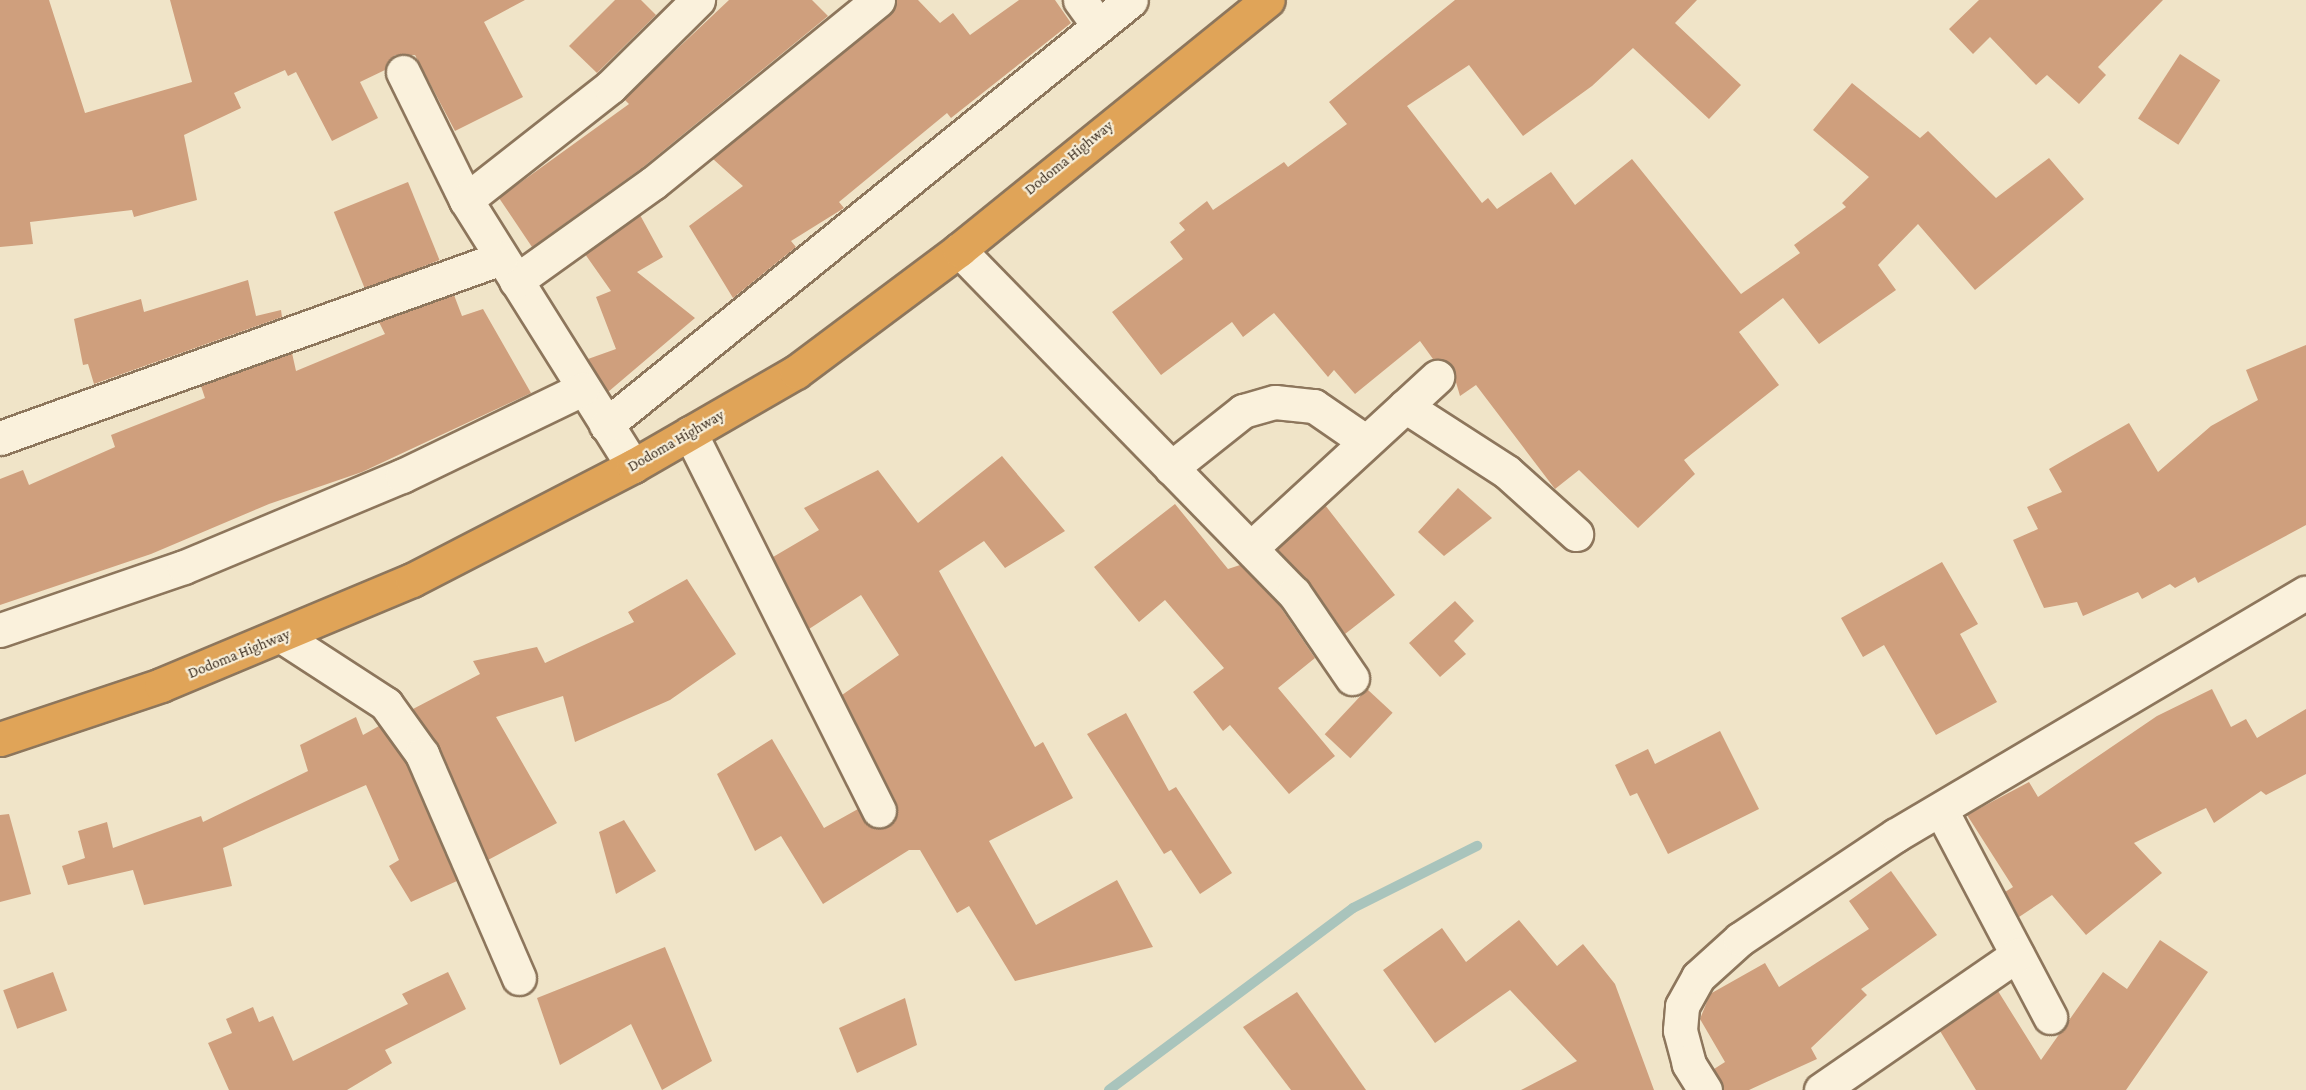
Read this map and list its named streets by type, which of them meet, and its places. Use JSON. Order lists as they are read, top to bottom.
{
  "streets": {
    "highway": ["Dodoma Highway"]
  }
}
